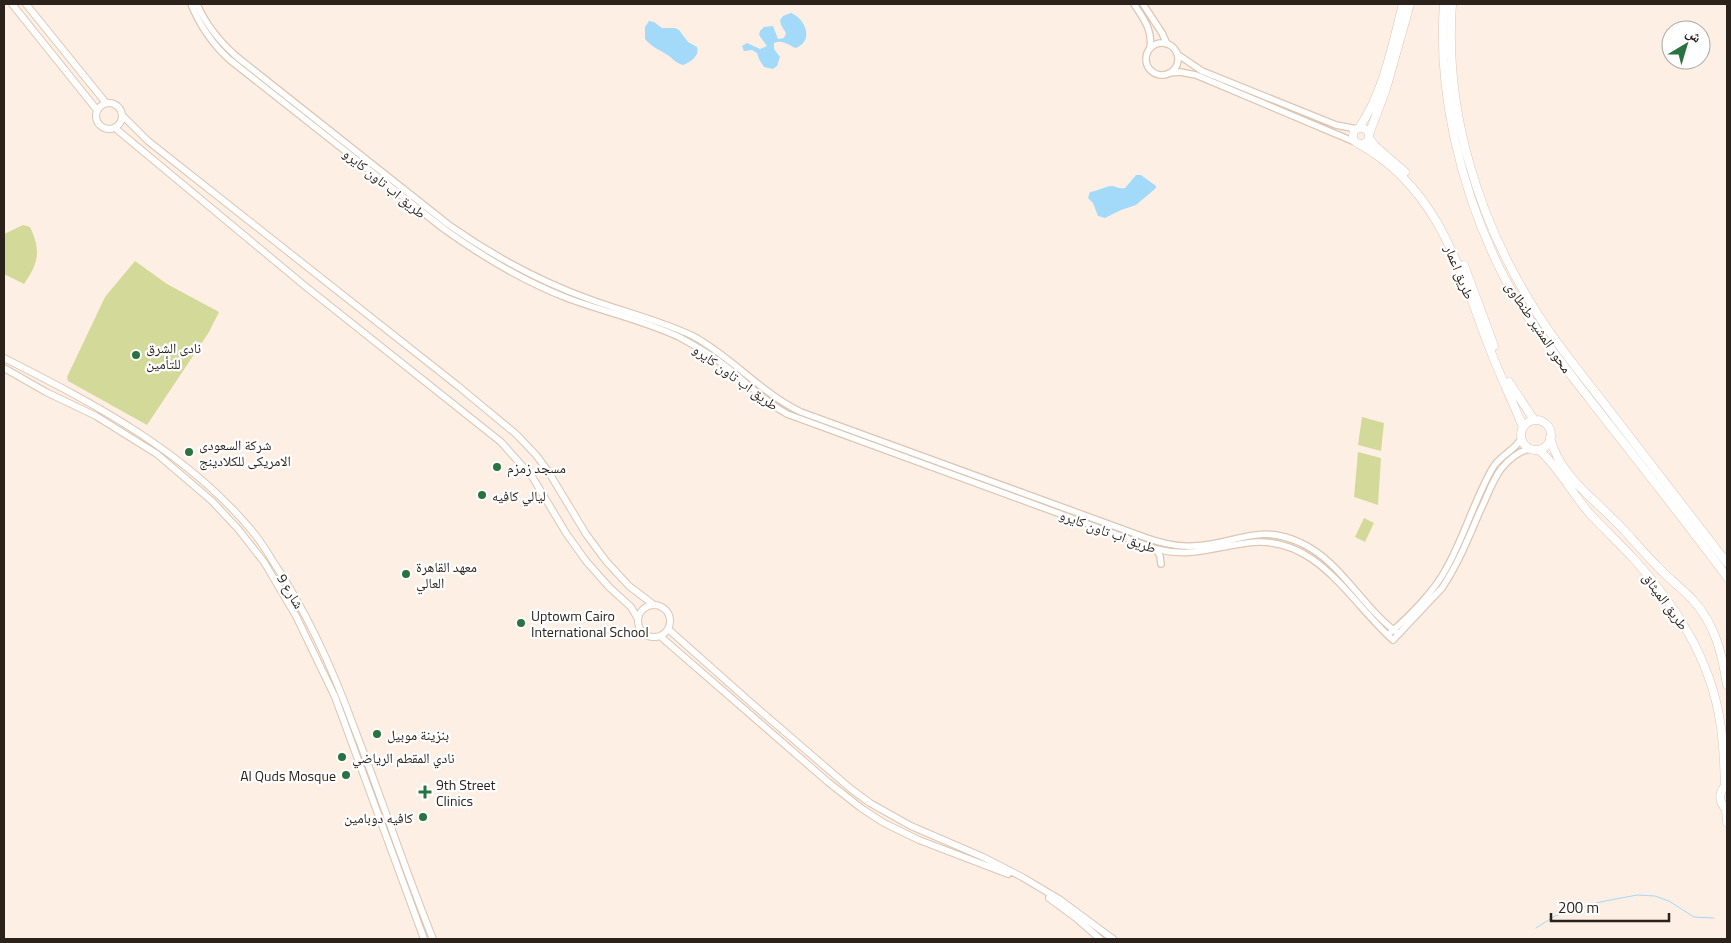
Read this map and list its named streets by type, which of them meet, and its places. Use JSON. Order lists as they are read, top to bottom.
{
  "streets": {
    "main road": [
      "طريق اعمار",
      "محور المشير طنطاوى",
      "شارع 9",
      "طريق الميثاق"
    ],
    "street": ["طريق اب تاون كايرو"]
  },
  "crossings": [
    ["طريق اعمار", "طريق الميثاق"]
  ],
  "places": {
    "other": [
      "نادى الشرق للتأمين",
      "شركة السعودى الامريكى للكلادينج",
      "مسجد زمزم",
      "ليالي كافيه",
      "معهد القاهرة العالي",
      "Uptowm Cairo International School",
      "بنزينة موبيل",
      "نادي المقطم الرياضي",
      "Al Quds Mosque",
      "كافيه دوبامين"
    ],
    "health": ["9th Street Clinics"]
  },
  "scale_bar": "200 m",
  "north": "top right"
}
